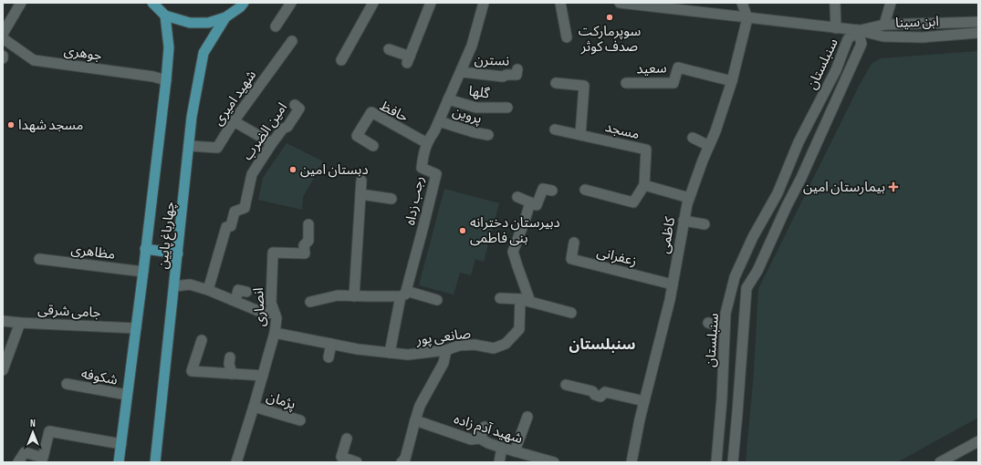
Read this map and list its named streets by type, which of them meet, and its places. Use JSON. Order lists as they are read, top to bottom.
{
  "streets": {
    "main road": ["چهارباغ پایین"],
    "street": [
      "ابن سینا",
      "جوهری",
      "نسترن",
      "سنبلستان",
      "سعید",
      "گلها",
      "شهید امیری",
      "حافظ",
      "پروین",
      "مسجد",
      "امین الضرب",
      "رجب زداه",
      "کاظمی",
      "مظاهری",
      "زعفرانی",
      "انصاری",
      "جامی شرقی",
      "صانعی پور",
      "شکوفه",
      "پژمان",
      "شهید آدم زاده"
    ]
  },
  "crossings": [
    ["ابن سینا", "سنبلستان"],
    ["ابن سینا", "کاظمی"],
    ["جوهری", "چهارباغ پایین"],
    ["نسترن", "رجب زداه"],
    ["سعید", "کاظمی"],
    ["گلها", "رجب زداه"],
    ["شهید امیری", "چهارباغ پایین"],
    ["حافظ", "رجب زداه"],
    ["پروین", "رجب زداه"],
    ["رجب زداه", "صانعی پور"],
    ["چهارباغ پایین", "مظاهری"],
    ["چهارباغ پایین", "جامی شرقی"],
    ["چهارباغ پایین", "شکوفه"],
    ["کاظمی", "زعفرانی"],
    ["انصاری", "صانعی پور"],
    ["انصاری", "پژمان"]
  ],
  "districts": ["سنبلستان"],
  "places": {
    "other": [
      "سوپرمارکت صدف کوثر",
      "مسجد شهدا",
      "دبستان امین",
      "دبیرستان دخترانه بنی فاطمی"
    ],
    "health": ["بیمارستان امین"]
  },
  "north": "top"
}
